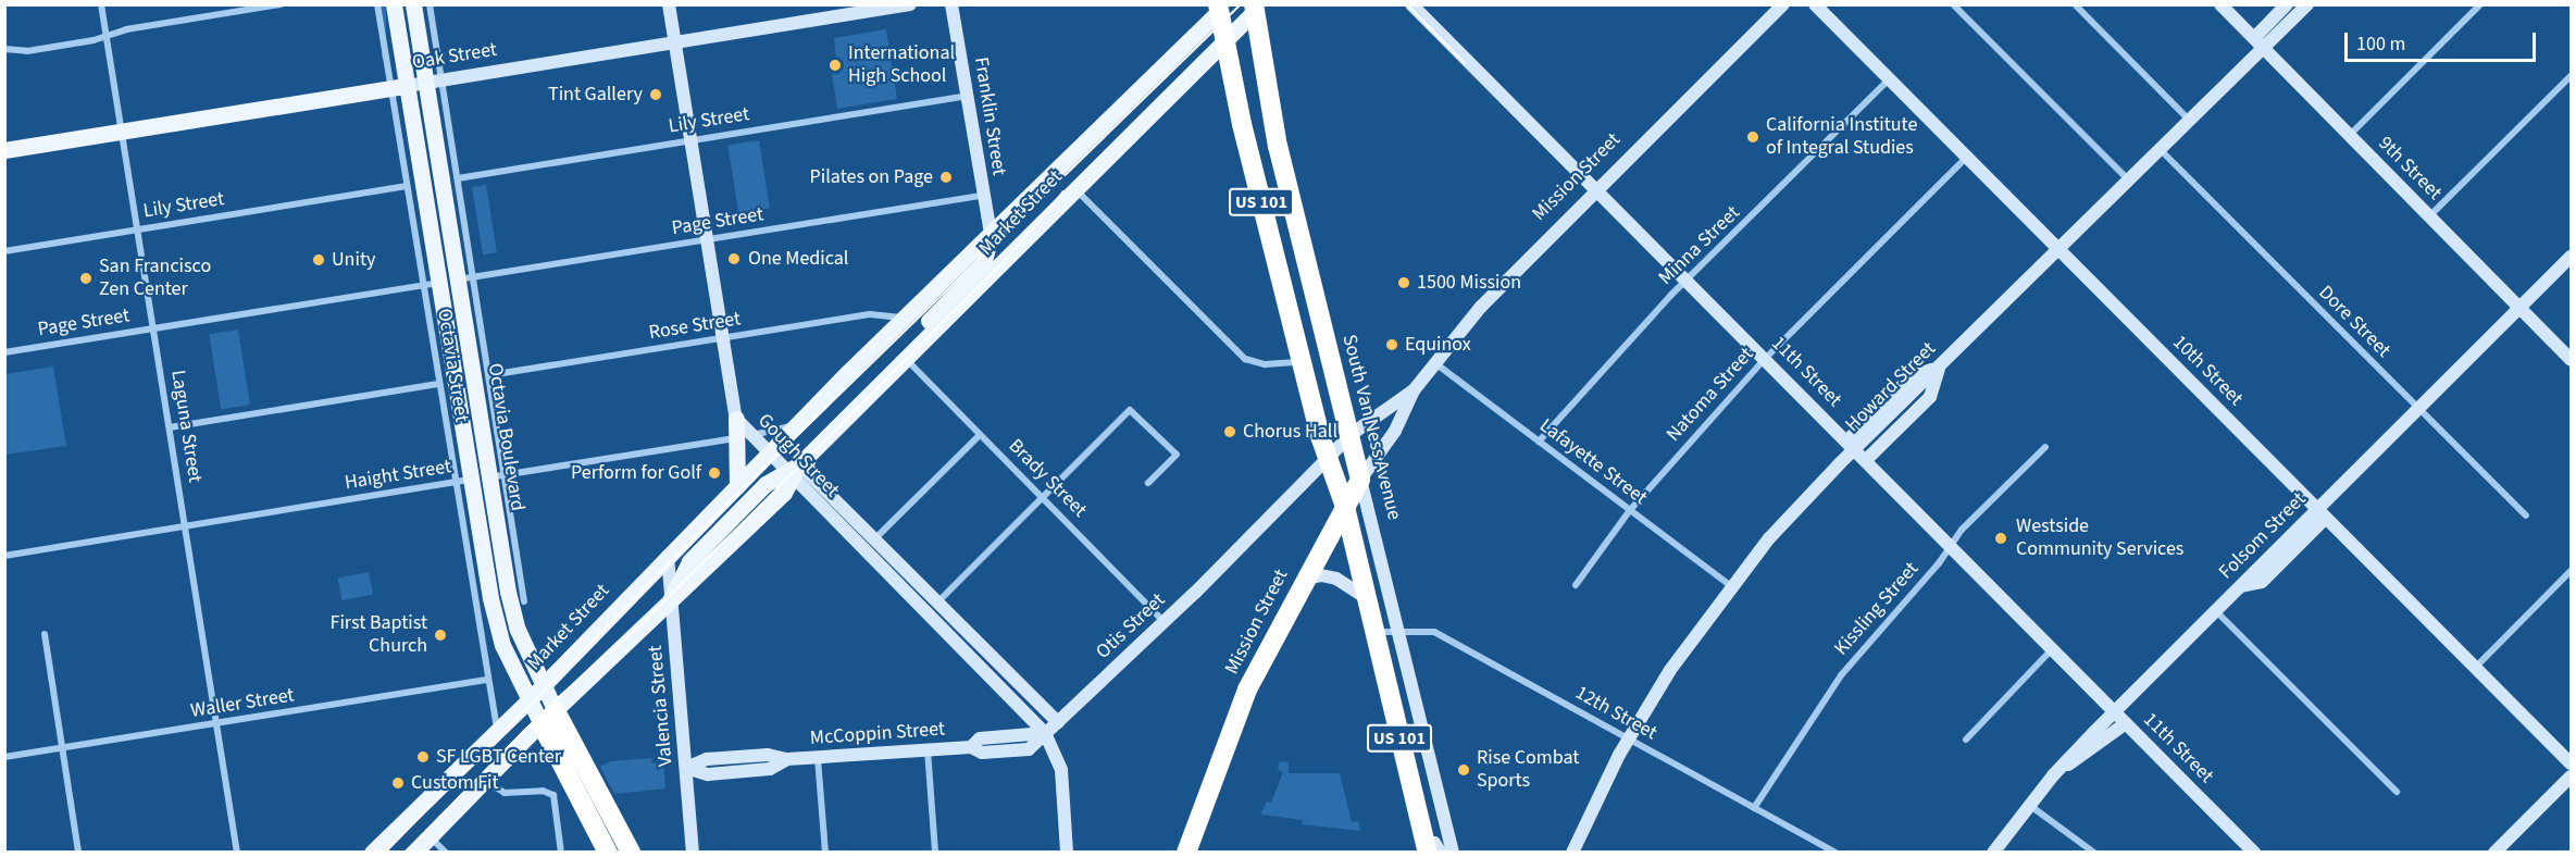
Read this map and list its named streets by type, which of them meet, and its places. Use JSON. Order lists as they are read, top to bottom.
{
  "streets": {
    "highway": [
      "Mission Street",
      "US 101",
      "South Van Ness Avenue",
      "Octavia Boulevard"
    ],
    "main road": [
      "Oak Street",
      "Franklin Street",
      "9th Street",
      "Market Street",
      "10th Street",
      "11th Street",
      "Howard Street",
      "Gough Street",
      "Folsom Street",
      "Otis Street",
      "Valencia Street",
      "McCoppin Street"
    ],
    "street": [
      "Lily Street",
      "Page Street",
      "Minna Street",
      "Dore Street",
      "Rose Street",
      "Octavia Street",
      "Natoma Street",
      "Laguna Street",
      "Lafayette Street",
      "Haight Street",
      "Brady Street",
      "Kissling Street",
      "Waller Street",
      "12th Street"
    ]
  },
  "crossings": [
    ["Oak Street", "Octavia Street"],
    ["Oak Street", "Laguna Street"],
    ["Oak Street", "Octavia Boulevard"],
    ["Oak Street", "Gough Street"],
    ["Franklin Street", "Lily Street"],
    ["Franklin Street", "Market Street"],
    ["Franklin Street", "Page Street"],
    ["Lily Street", "Octavia Street"],
    ["Lily Street", "Laguna Street"],
    ["Lily Street", "Gough Street"],
    ["9th Street", "Howard Street"],
    ["9th Street", "Folsom Street"],
    ["Mission Street", "US 101"],
    ["Mission Street", "11th Street"],
    ["Mission Street", "South Van Ness Avenue"],
    ["Mission Street", "Lafayette Street"],
    ["Mission Street", "Otis Street"],
    ["US 101", "Market Street"],
    ["US 101", "Otis Street"],
    ["US 101", "12th Street"],
    ["Market Street", "Rose Street"],
    ["Market Street", "Octavia Street"],
    ["Market Street", "South Van Ness Avenue"],
    ["Market Street", "Octavia Boulevard"],
    ["Market Street", "Gough Street"],
    ["Market Street", "Haight Street"],
    ["Market Street", "Brady Street"],
    ["Market Street", "Valencia Street"],
    ["Page Street", "Octavia Street"],
    ["Page Street", "Laguna Street"],
    ["Page Street", "Octavia Boulevard"],
    ["Page Street", "Gough Street"],
    ["Minna Street", "10th Street"],
    ["Minna Street", "11th Street"],
    ["Minna Street", "Lafayette Street"],
    ["Dore Street", "Howard Street"],
    ["Dore Street", "Folsom Street"],
    ["Rose Street", "Octavia Street"],
    ["Rose Street", "Gough Street"],
    ["Octavia Street", "Octavia Boulevard"],
    ["Octavia Street", "Haight Street"],
    ["Octavia Street", "Waller Street"],
    ["10th Street", "Howard Street"],
    ["10th Street", "Natoma Street"],
    ["10th Street", "Folsom Street"],
    ["11th Street", "Howard Street"],
    ["11th Street", "Natoma Street"],
    ["11th Street", "Folsom Street"],
    ["11th Street", "Kissling Street"],
    ["Howard Street", "Lafayette Street"],
    ["Howard Street", "12th Street"],
    ["Natoma Street", "Lafayette Street"],
    ["Laguna Street", "Haight Street"],
    ["Laguna Street", "Waller Street"],
    ["South Van Ness Avenue", "12th Street"],
    ["Octavia Boulevard", "Haight Street"],
    ["Gough Street", "Haight Street"],
    ["Gough Street", "Otis Street"],
    ["Gough Street", "McCoppin Street"],
    ["Brady Street", "Otis Street"],
    ["Kissling Street", "12th Street"],
    ["Otis Street", "McCoppin Street"],
    ["Valencia Street", "McCoppin Street"]
  ],
  "places": [
    "International High School",
    "Tint Gallery",
    "California Institute of Integral Studies",
    "Pilates on Page",
    "One Medical",
    "Unity",
    "San Francisco Zen Center",
    "1500 Mission",
    "Equinox",
    "Chorus Hall",
    "Perform for Golf",
    "Westside Community Services",
    "First Baptist Church",
    "SF LGBT Center",
    "Rise Combat Sports",
    "Custom Fit"
  ],
  "scale_bar": "100 m"
}
